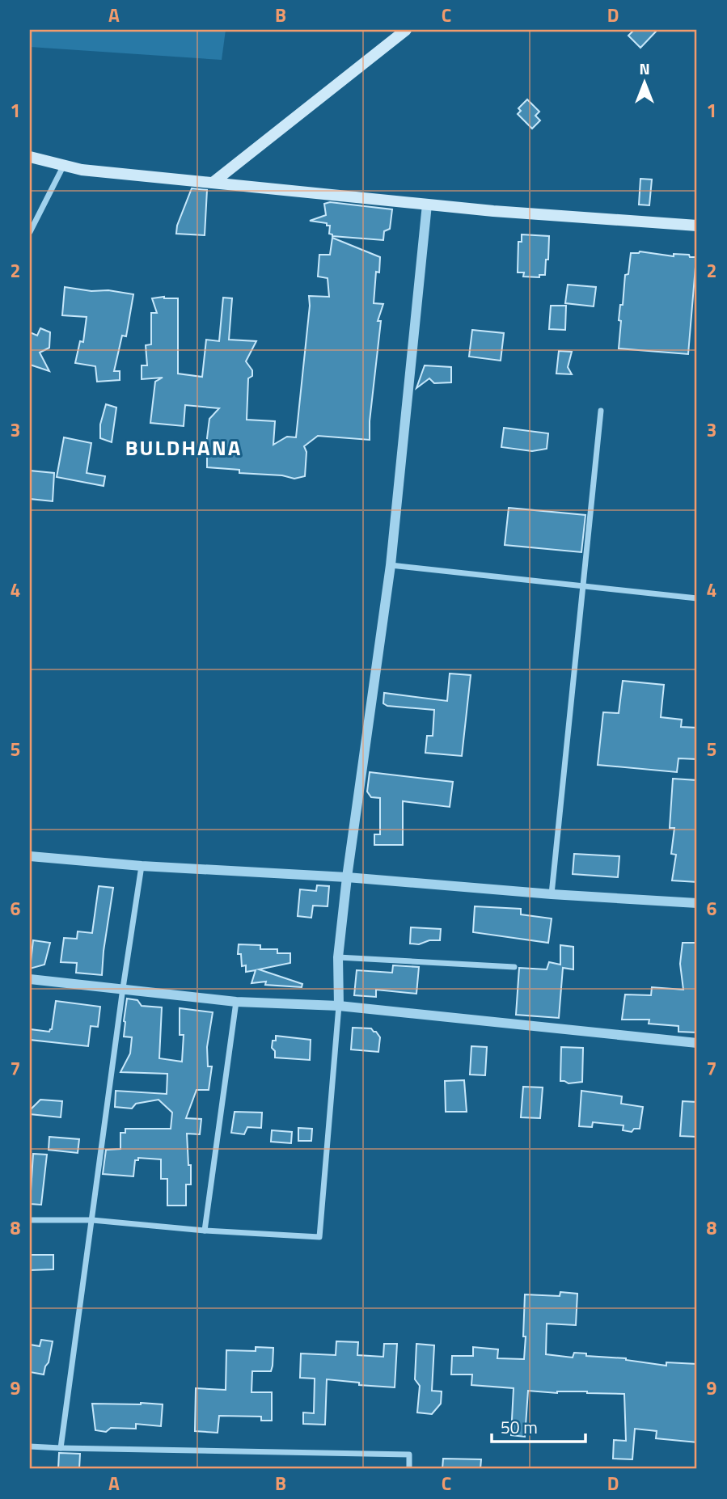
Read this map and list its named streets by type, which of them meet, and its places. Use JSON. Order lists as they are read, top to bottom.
{
  "districts": ["BULDHANA"],
  "scale_bar": "50 m",
  "north": "top",
  "grid": {
    "columns": [
      "A",
      "B",
      "C",
      "D"
    ],
    "rows": [
      "1",
      "2",
      "3",
      "4",
      "5",
      "6",
      "7",
      "8",
      "9"
    ]
  }
}
